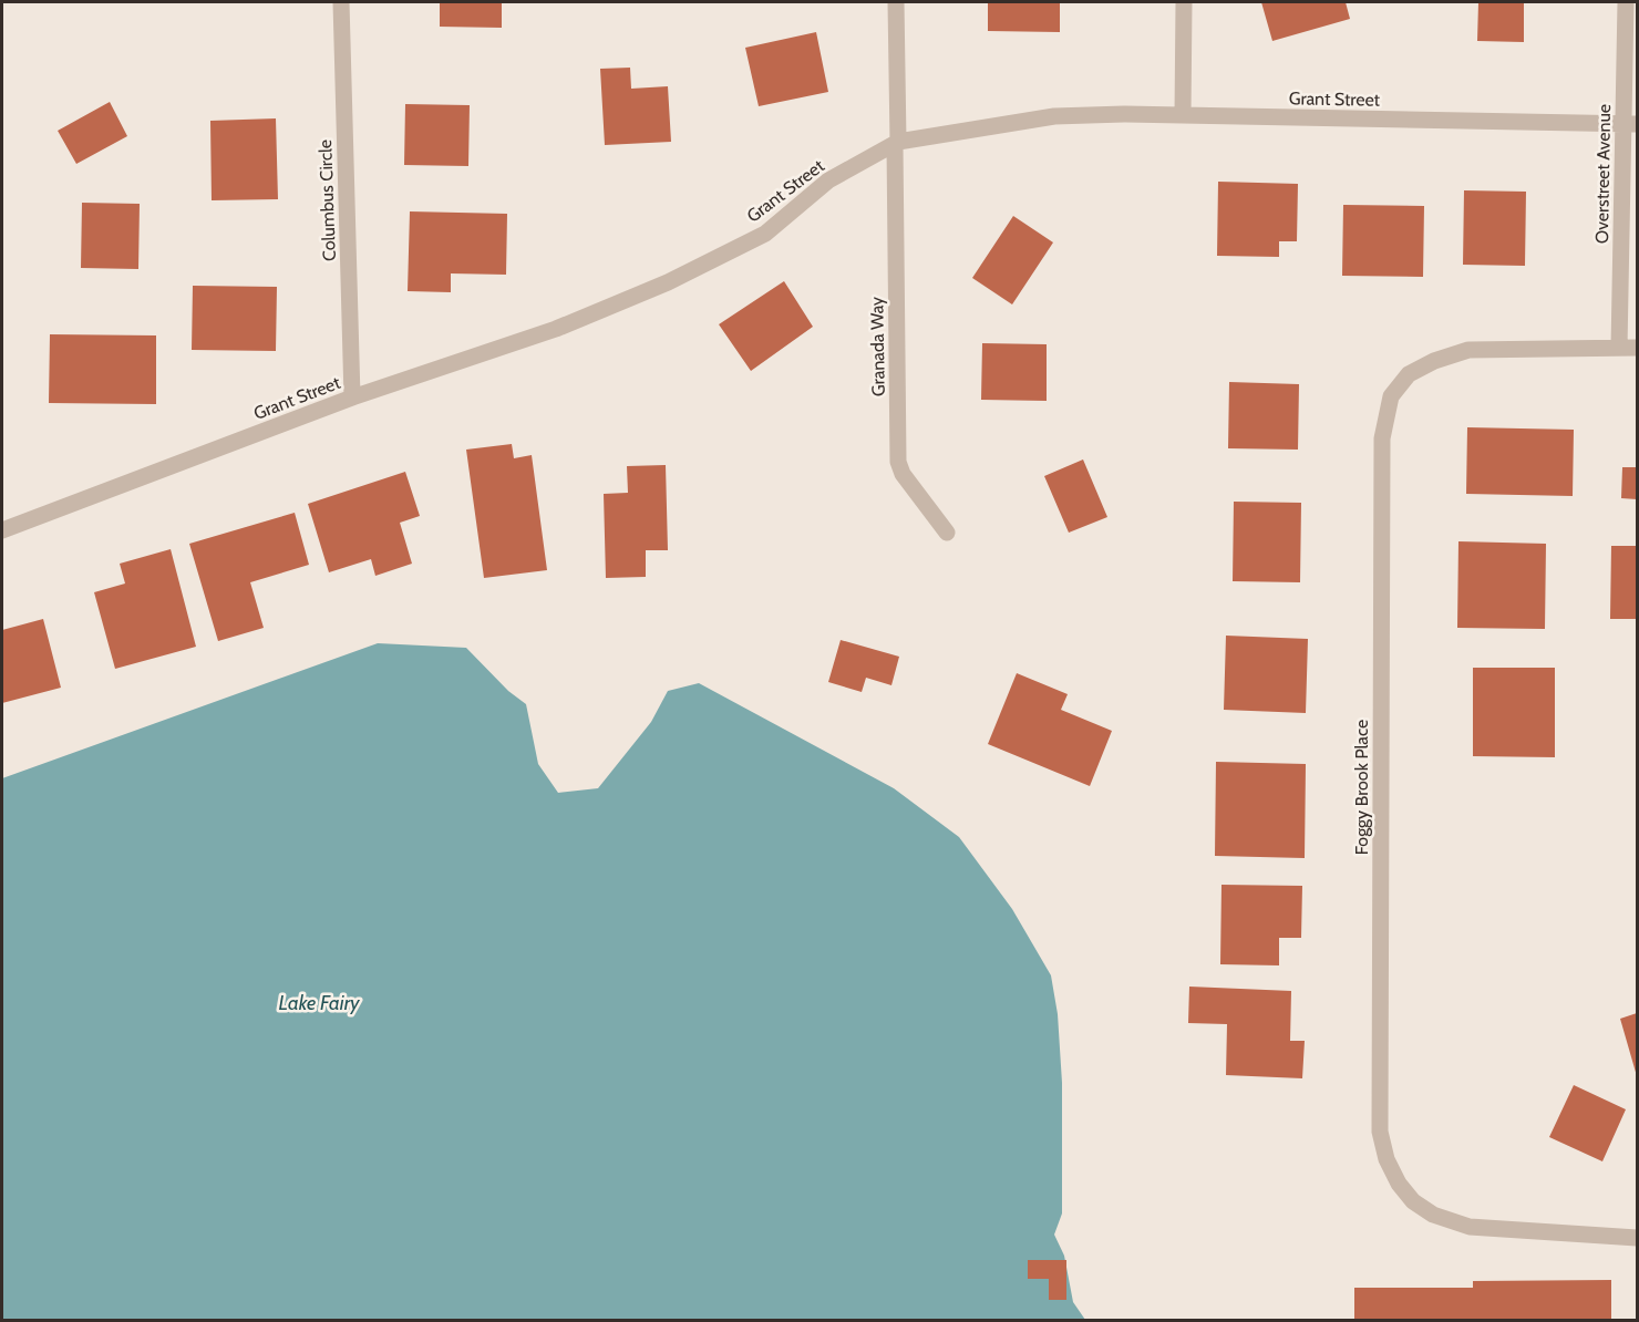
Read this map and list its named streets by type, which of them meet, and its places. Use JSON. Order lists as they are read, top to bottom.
{
  "streets": {
    "street": [
      "Grant Street",
      "Overstreet Avenue",
      "Columbus Circle",
      "Granada Way",
      "Foggy Brook Place"
    ]
  },
  "crossings": [
    ["Grant Street", "Overstreet Avenue"],
    ["Grant Street", "Columbus Circle"],
    ["Grant Street", "Granada Way"],
    ["Overstreet Avenue", "Foggy Brook Place"]
  ],
  "water": ["Lake Fairy"]
}
